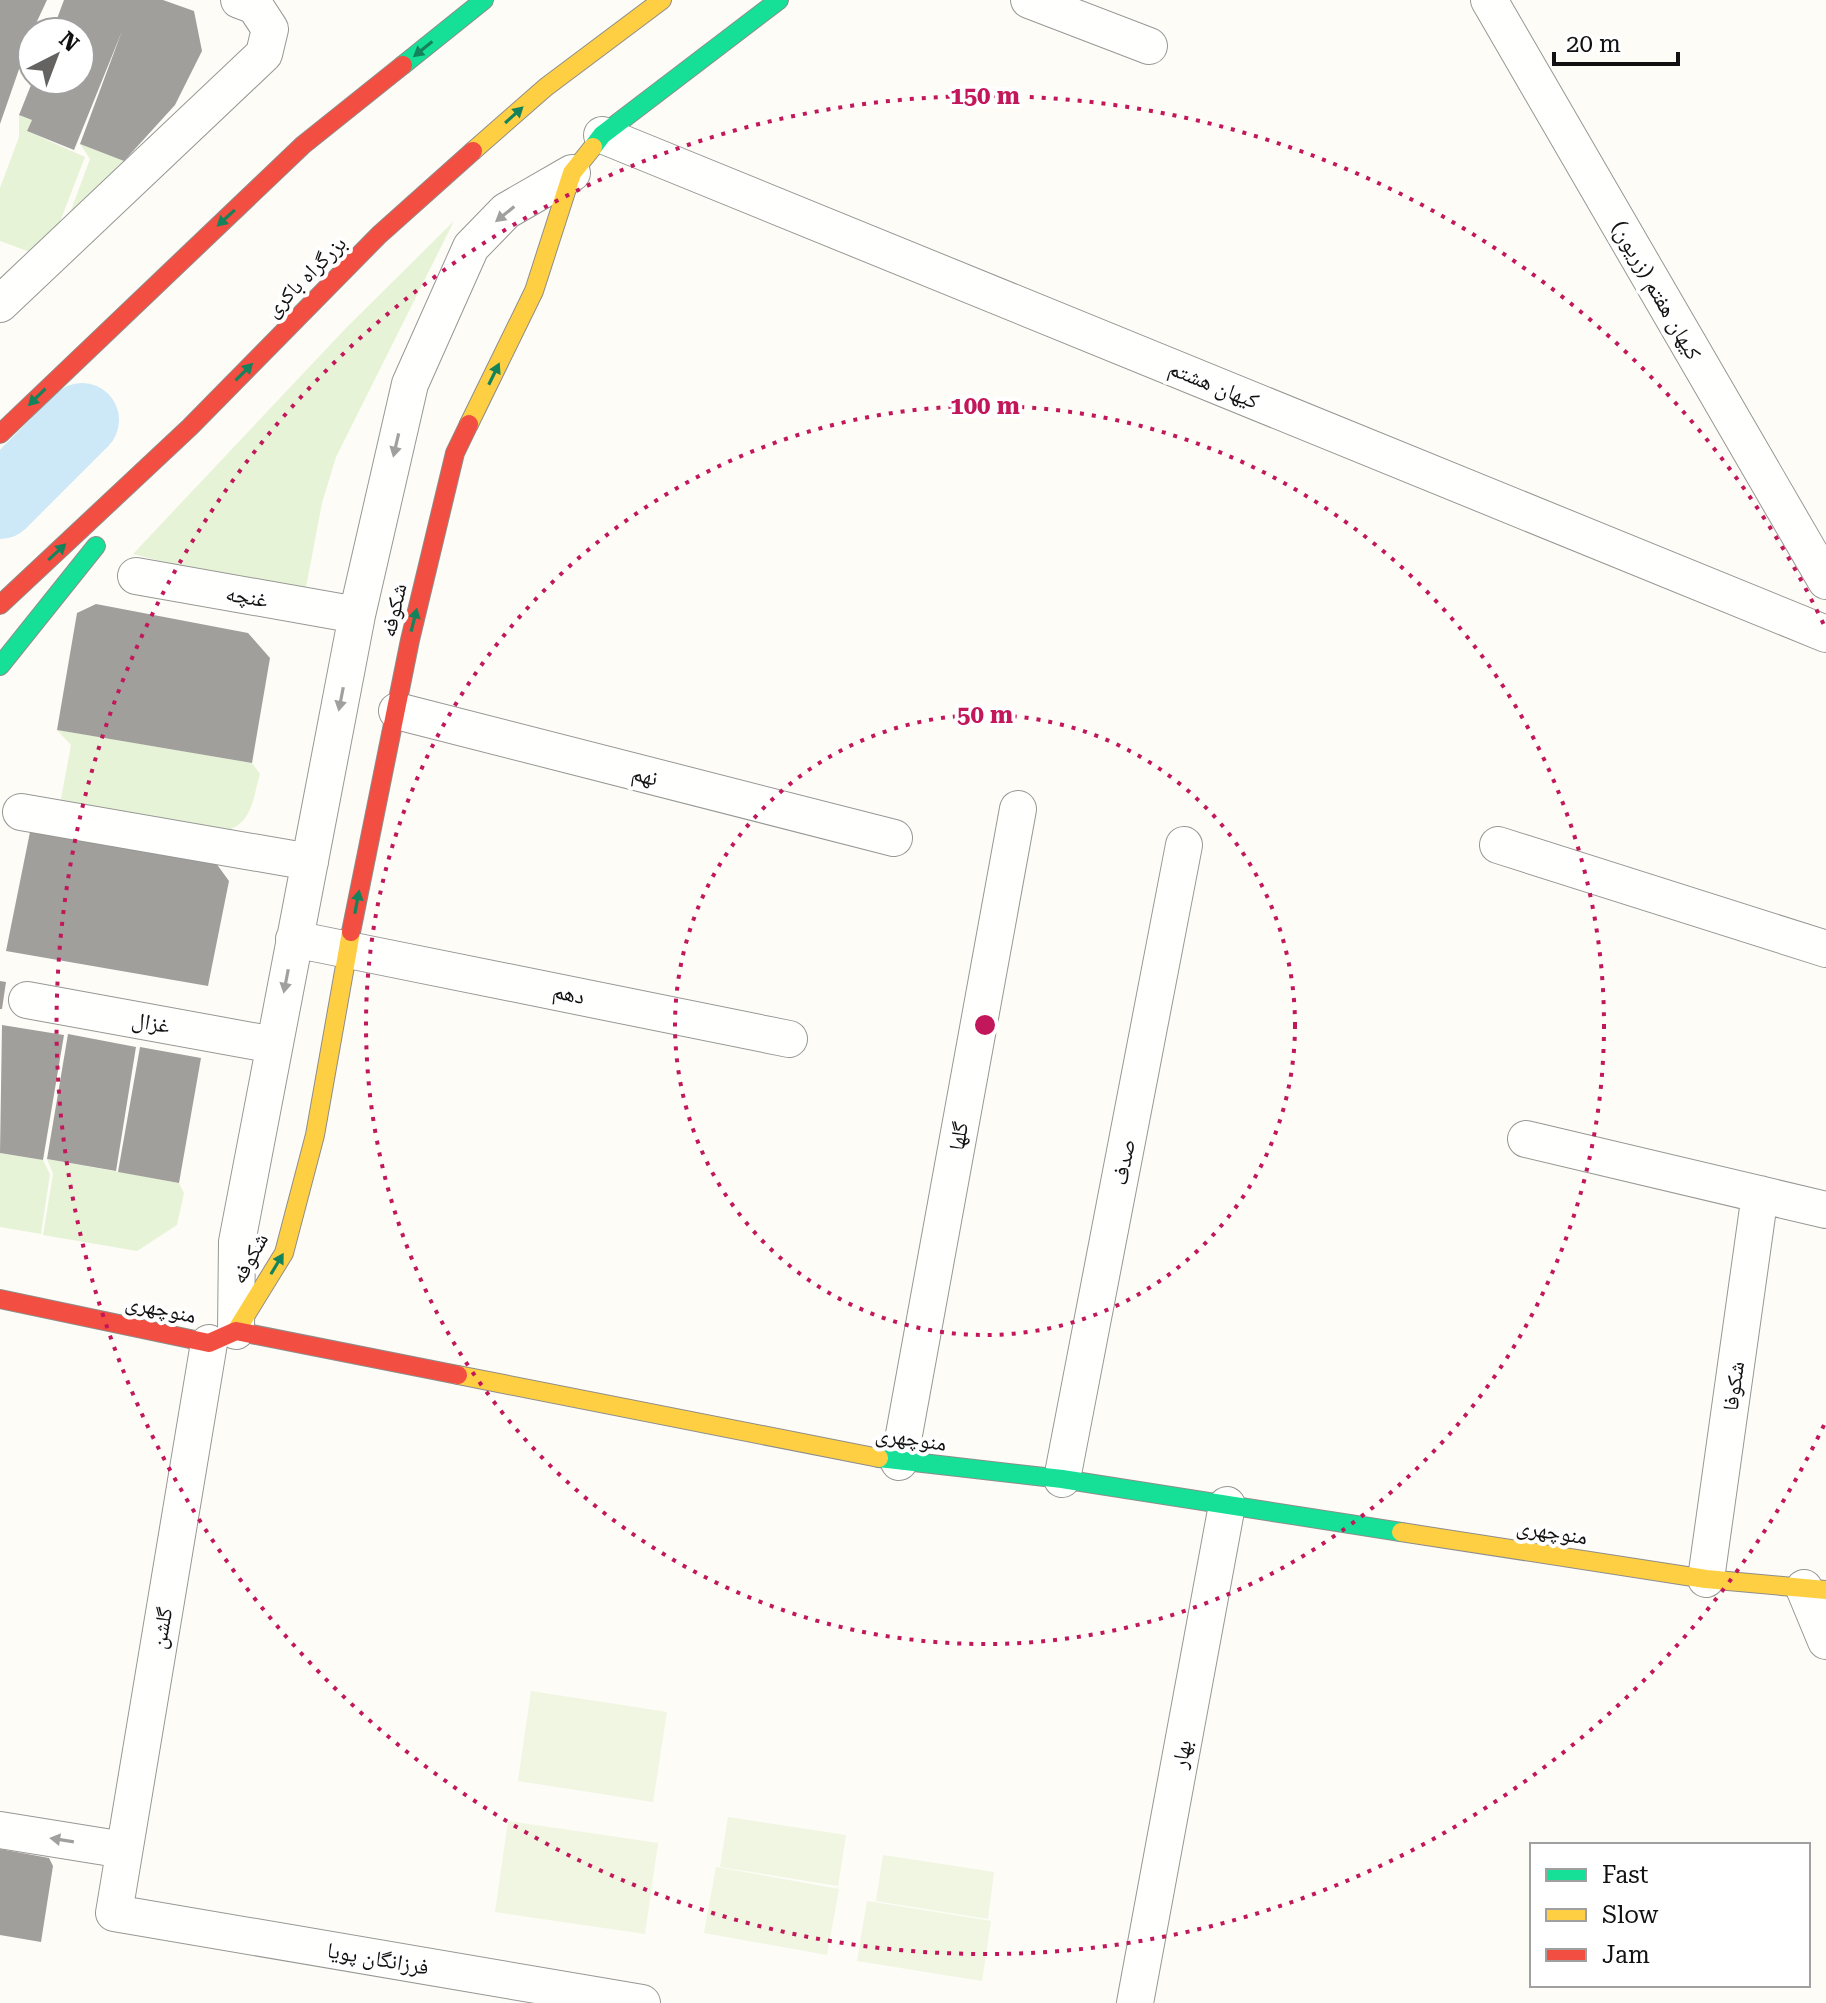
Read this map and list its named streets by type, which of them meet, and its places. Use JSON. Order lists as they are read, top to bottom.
{
  "streets": {
    "main road": ["بزرگراه باکری", "شکوفه", "منوچهری"],
    "street": [
      "کیهان هفتم (زریون)",
      "کیهان هشتم",
      "غنچه",
      "نهم",
      "دهم",
      "غزال",
      "گلها",
      "صدف",
      "شکوفا",
      "گلشن",
      "بهار",
      "فرزانگان پویا"
    ]
  },
  "crossings": [
    ["کیهان هشتم", "شکوفه"],
    ["غنچه", "گلشن"],
    ["شکوفه", "نهم"],
    ["شکوفه", "دهم"],
    ["شکوفه", "منوچهری"],
    ["شکوفه", "گلشن"],
    ["دهم", "گلشن"],
    ["غزال", "گلشن"],
    ["گلها", "منوچهری"],
    ["صدف", "منوچهری"],
    ["منوچهری", "شکوفا"],
    ["منوچهری", "گلشن"],
    ["منوچهری", "بهار"],
    ["گلشن", "فرزانگان پویا"]
  ],
  "one_way": ["شکوفه", "گلشن"],
  "legend": ["Fast", "Slow", "Jam"],
  "scale_bar": "20 m",
  "north": "top right",
  "rings": ["150 m", "100 m", "50 m"]
}
